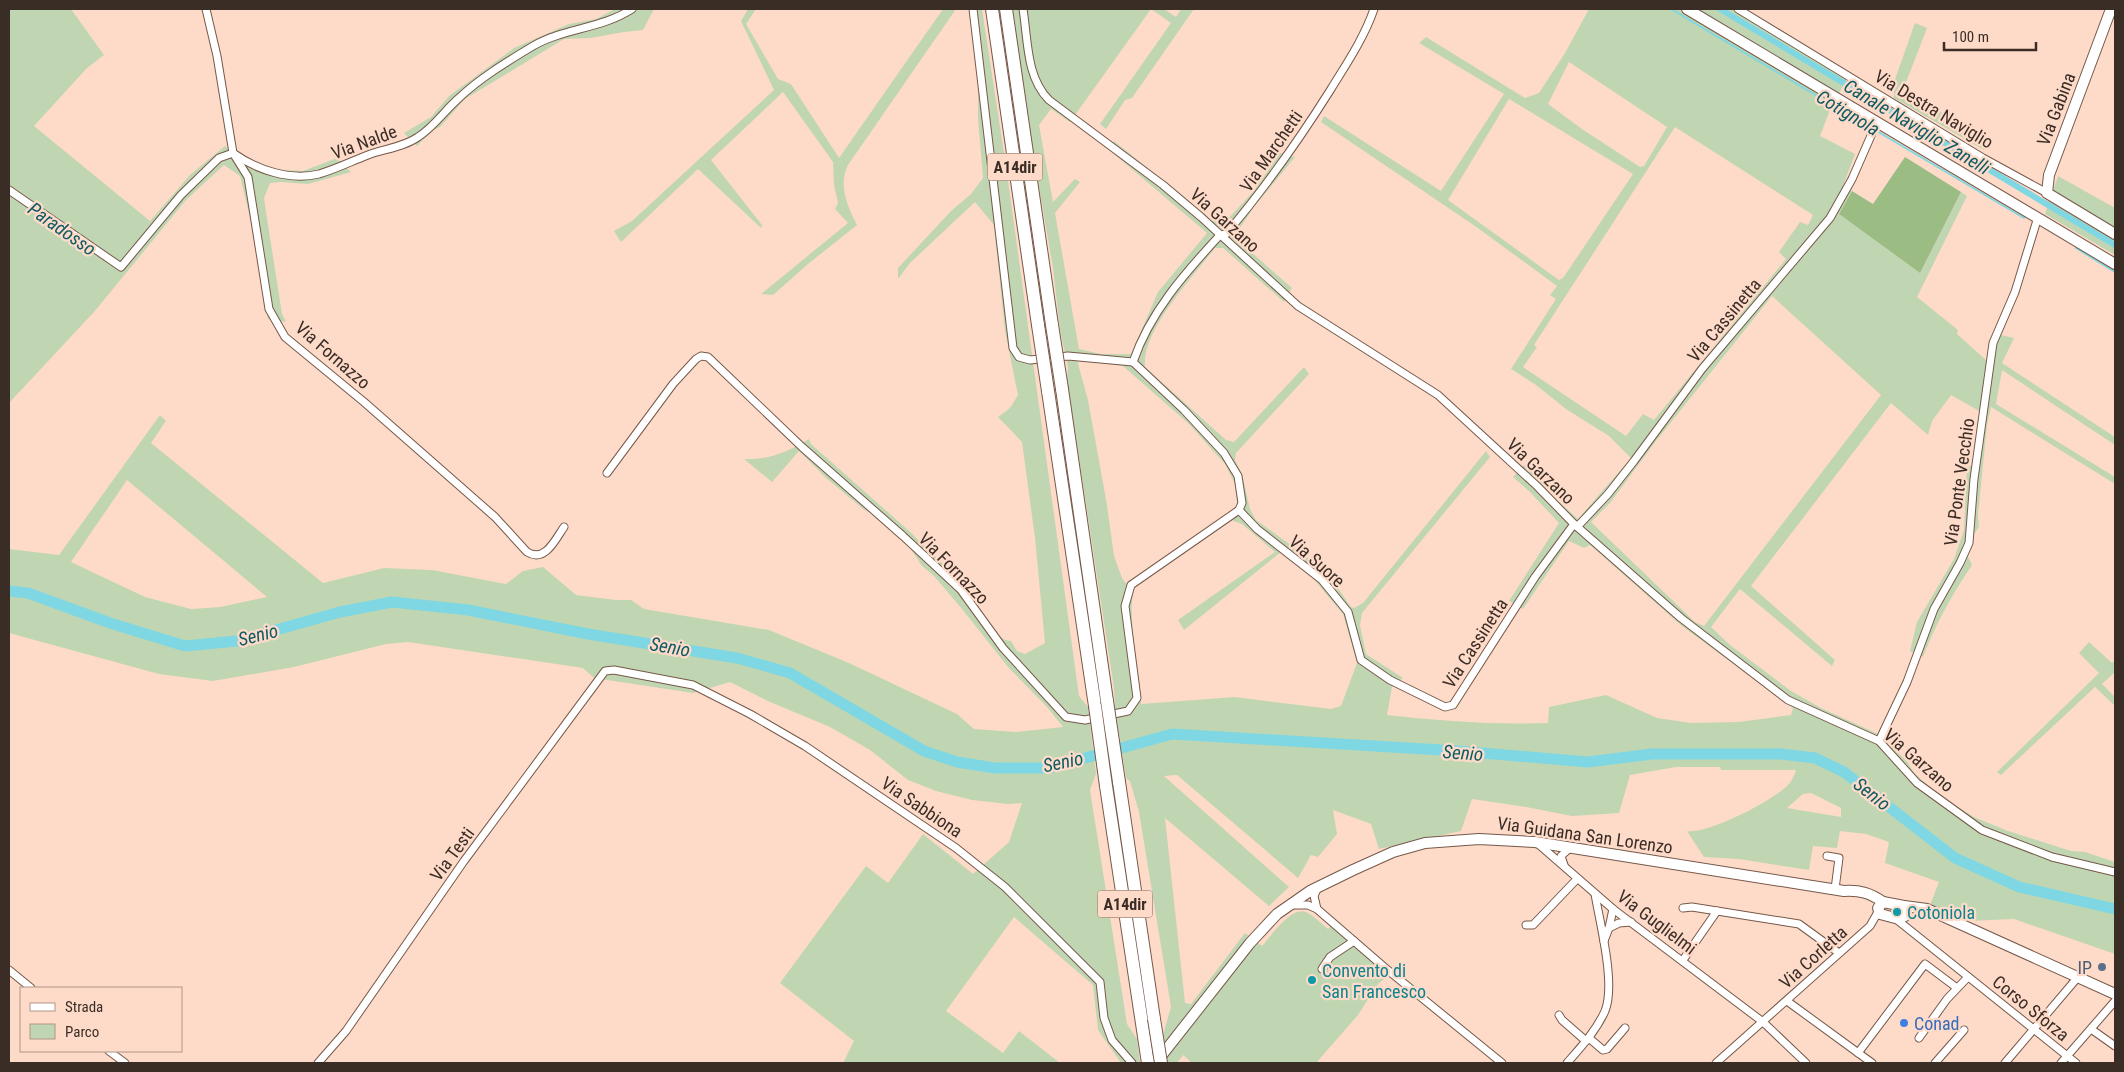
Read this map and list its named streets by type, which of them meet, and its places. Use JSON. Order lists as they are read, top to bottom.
{
  "streets": {
    "highway": ["A14dir"],
    "street": [
      "Via Destra Naviglio",
      "Via Gabina",
      "Via Nalde",
      "Via Marchetti",
      "Via Garzano",
      "Via Cassinetta",
      "Via Fornazzo",
      "Via Ponte Vecchio",
      "Via Suore",
      "Via Sabbiona",
      "Via Guidana San Lorenzo",
      "Via Testi",
      "Via Guglielmi",
      "Via Corletta",
      "Corso Sforza"
    ]
  },
  "crossings": [
    ["Via Destra Naviglio", "Via Gabina"],
    ["Via Nalde", "Via Fornazzo"],
    ["Via Marchetti", "Via Garzano"],
    ["Via Garzano", "Via Cassinetta"],
    ["Via Garzano", "Via Ponte Vecchio"],
    ["Via Cassinetta", "Via Suore"],
    ["Via Fornazzo", "Via Suore"],
    ["Via Sabbiona", "Via Testi"],
    ["Via Guidana San Lorenzo", "Via Guglielmi"],
    ["Via Guidana San Lorenzo", "Via Corletta"],
    ["Via Guidana San Lorenzo", "Corso Sforza"],
    ["Via Guglielmi", "Via Corletta"],
    ["Via Corletta", "Corso Sforza"]
  ],
  "water": [
    "Cotignola",
    "Canale Naviglio Zanelli",
    "Paradosso",
    "Senio"
  ],
  "places": [
    "Cotoniola",
    "IP",
    "Convento di San Francesco",
    "Conad"
  ],
  "legend": ["Strada", "Parco"],
  "scale_bar": "100 m"
}
